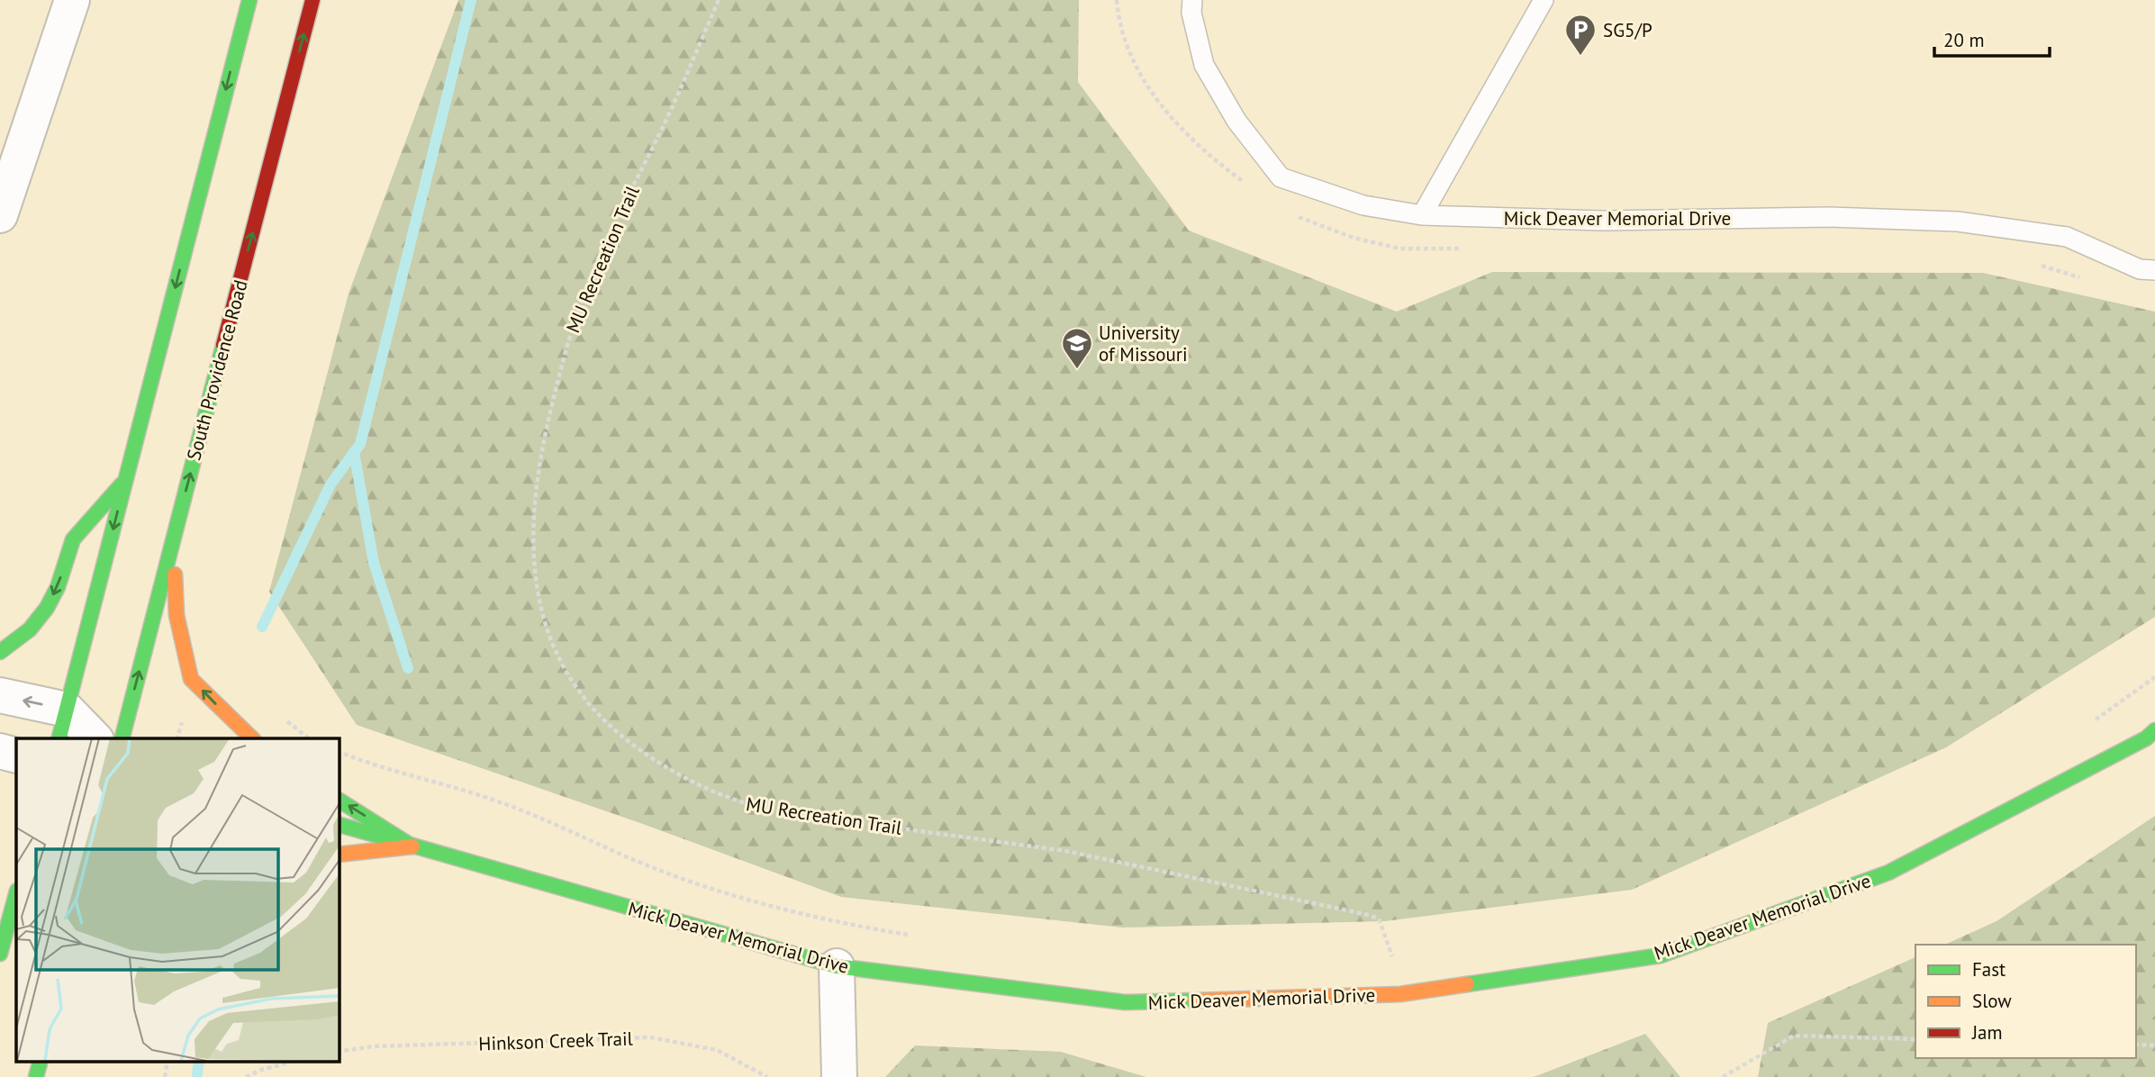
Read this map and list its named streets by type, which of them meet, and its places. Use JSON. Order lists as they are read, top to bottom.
{
  "streets": {
    "main road": ["Mick Deaver Memorial Drive", "South Providence Road"],
    "path": ["MU Recreation Trail", "Hinkson Creek Trail"]
  },
  "crossings": [
    ["Mick Deaver Memorial Drive", "MU Recreation Trail"]
  ],
  "places": {
    "parking": ["SG5/P"],
    "school or university": ["University of Missouri"]
  },
  "legend": ["Fast", "Slow", "Jam"],
  "scale_bar": "20 m"
}
